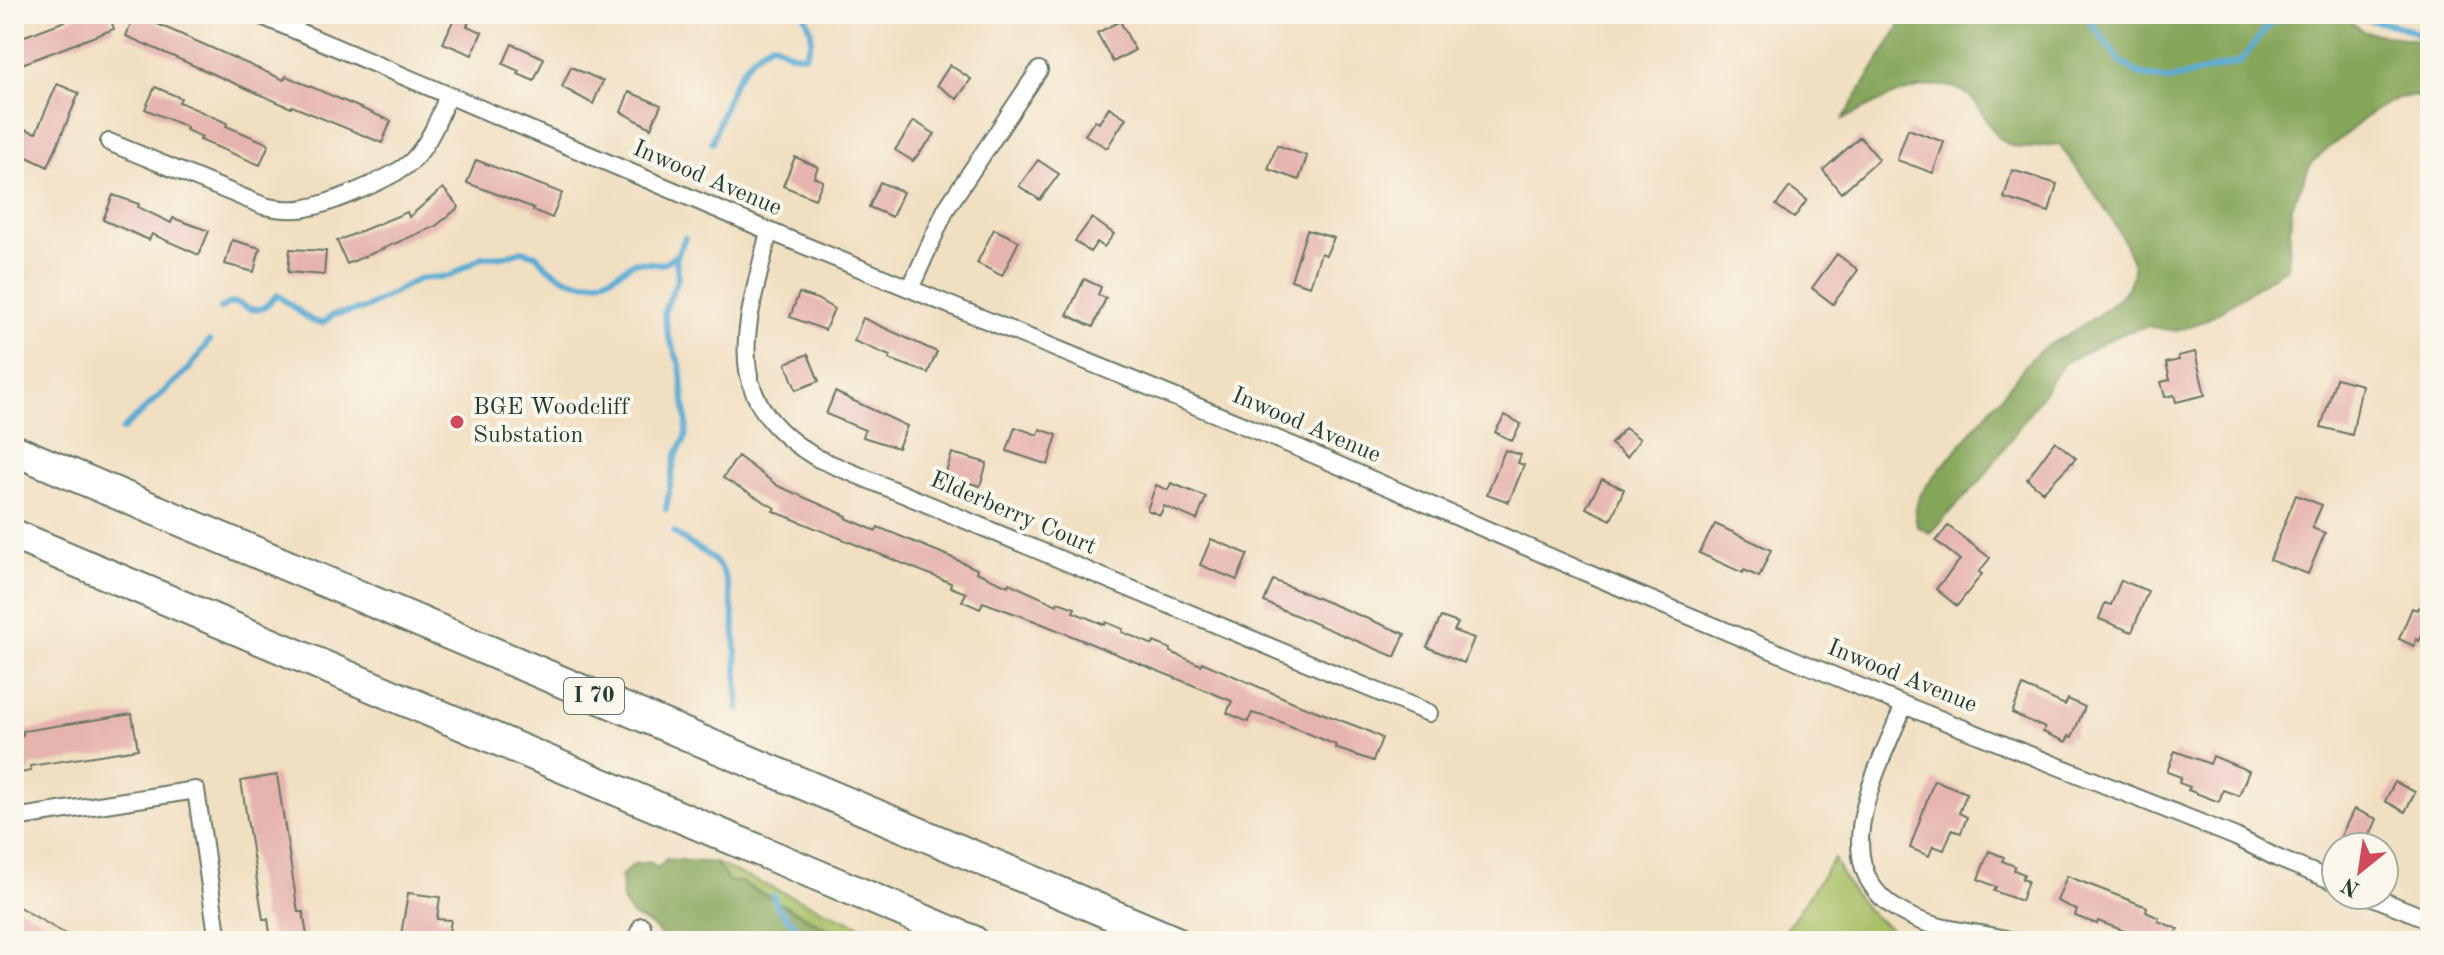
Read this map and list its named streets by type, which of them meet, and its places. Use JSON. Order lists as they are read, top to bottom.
{
  "streets": {
    "highway": ["I 70"],
    "street": ["Inwood Avenue", "Elderberry Court"]
  },
  "crossings": [
    ["Inwood Avenue", "Elderberry Court"]
  ],
  "places": ["BGE Woodcliff Substation"],
  "north": "bottom left"
}
